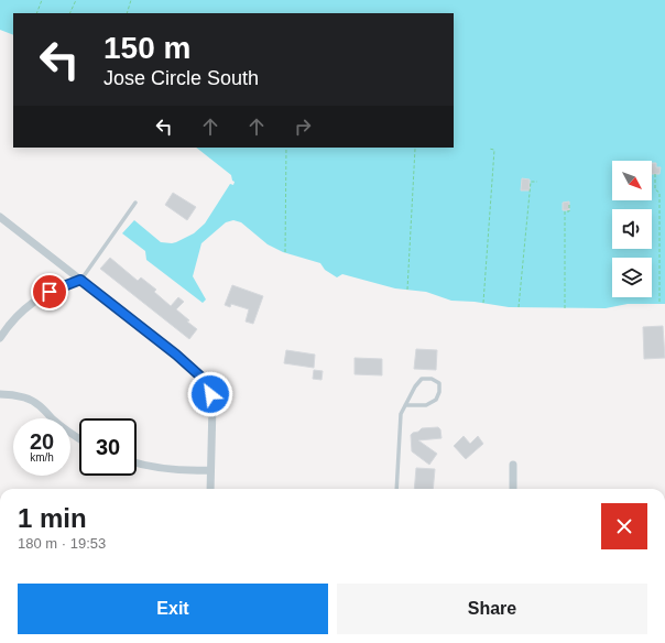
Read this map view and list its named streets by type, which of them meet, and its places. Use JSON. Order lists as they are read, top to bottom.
{
  "north": "bottom right",
  "page": {
    "turn": ["150 m", "Jose Circle South"],
    "speed": "20 km/h",
    "limit": "30",
    "heading": ["1 min", "180 m · 19:53"],
    "buttons": ["Exit", "Share"]
  }
}
